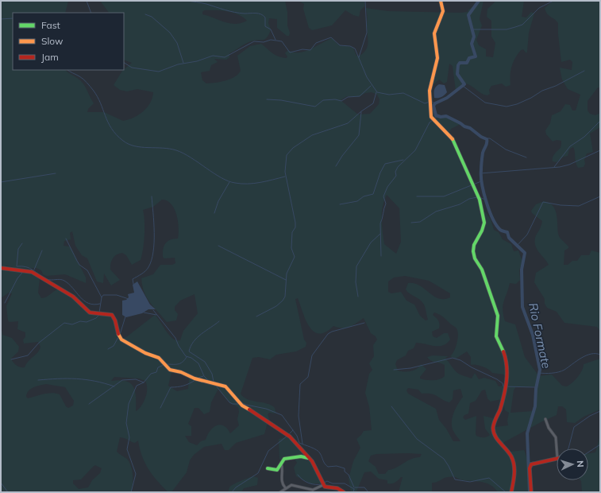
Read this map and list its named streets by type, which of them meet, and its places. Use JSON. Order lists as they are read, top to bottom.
{
  "water": ["Rio Formate"],
  "legend": ["Fast", "Slow", "Jam"],
  "north": "right"
}
